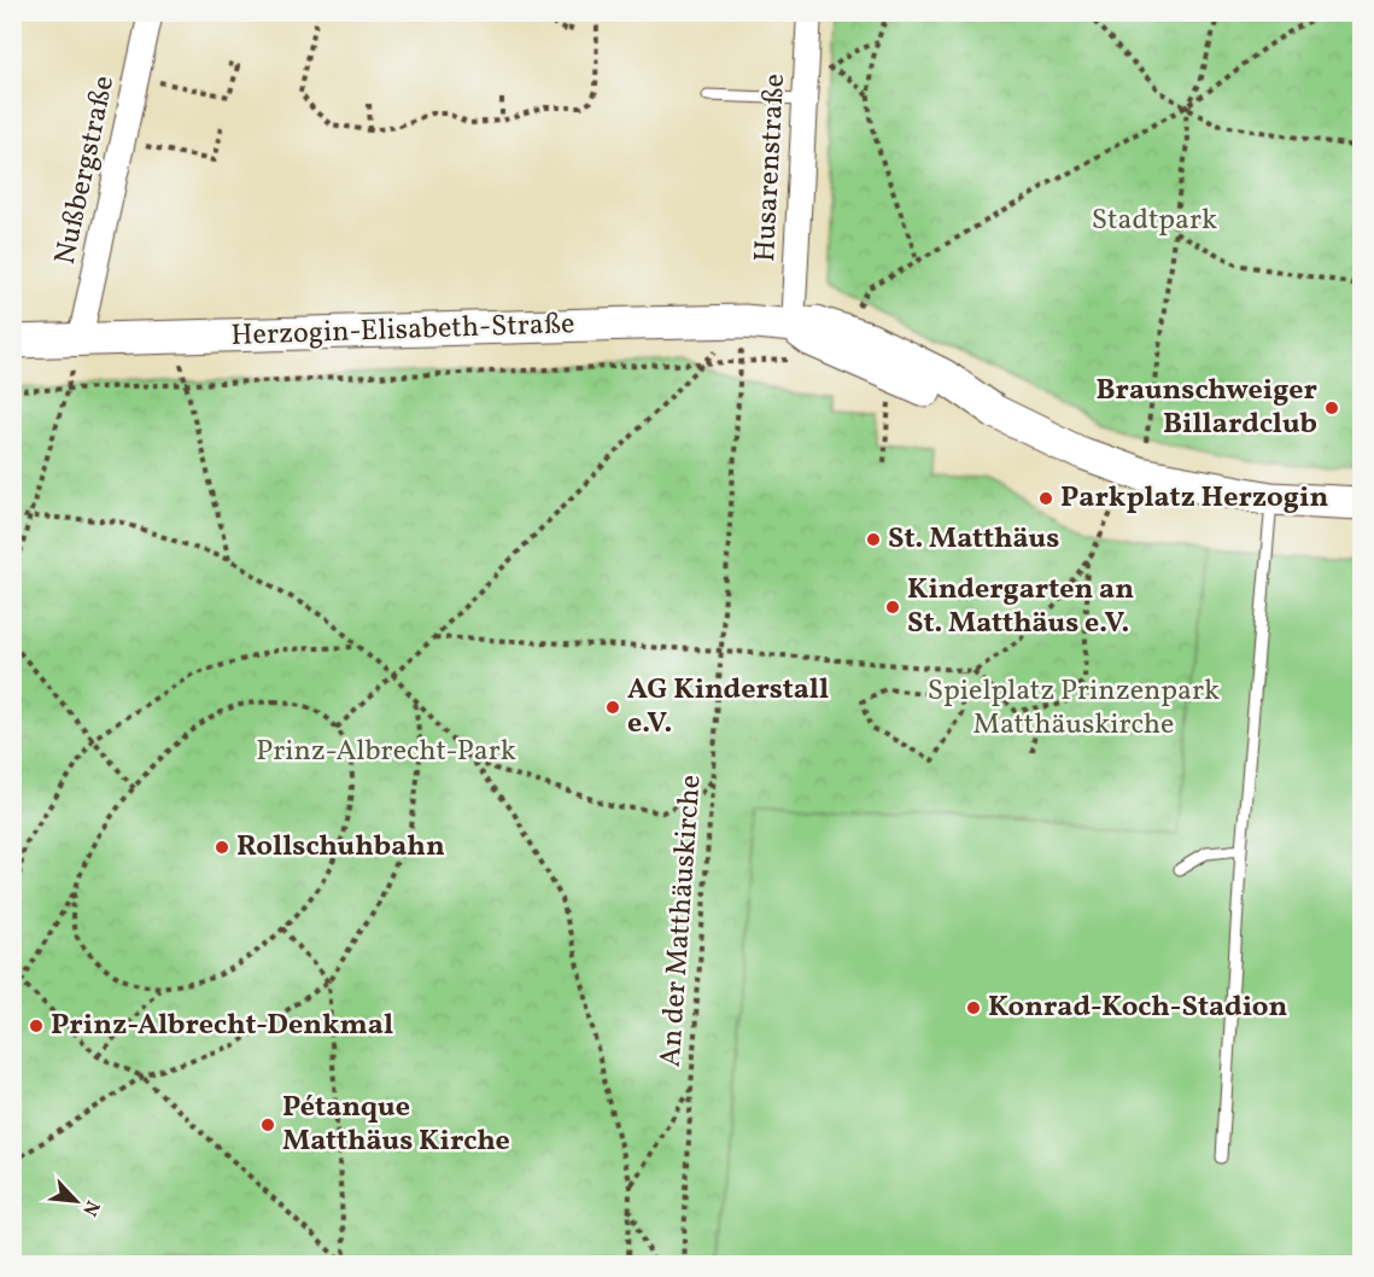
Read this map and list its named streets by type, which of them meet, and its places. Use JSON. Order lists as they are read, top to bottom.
{
  "streets": {
    "street": ["Husarenstraße", "Nußbergstraße", "Herzogin-Elisabeth-Straße"],
    "path": ["An der Matthäuskirche"]
  },
  "crossings": [
    ["Husarenstraße", "Herzogin-Elisabeth-Straße"],
    ["Nußbergstraße", "Herzogin-Elisabeth-Straße"],
    ["Herzogin-Elisabeth-Straße", "An der Matthäuskirche"]
  ],
  "parks": ["Stadtpark", "Spielplatz Prinzenpark Matthäuskirche", "Prinz-Albrecht-Park"],
  "places": [
    "Braunschweiger Billardclub",
    "Parkplatz Herzogin",
    "St. Matthäus",
    "Kindergarten an St. Matthäus e.V.",
    "AG Kinderstall e.V.",
    "Rollschuhbahn",
    "Konrad-Koch-Stadion",
    "Prinz-Albrecht-Denkmal",
    "Pétanque Matthäus Kirche"
  ],
  "north": "bottom right"
}
